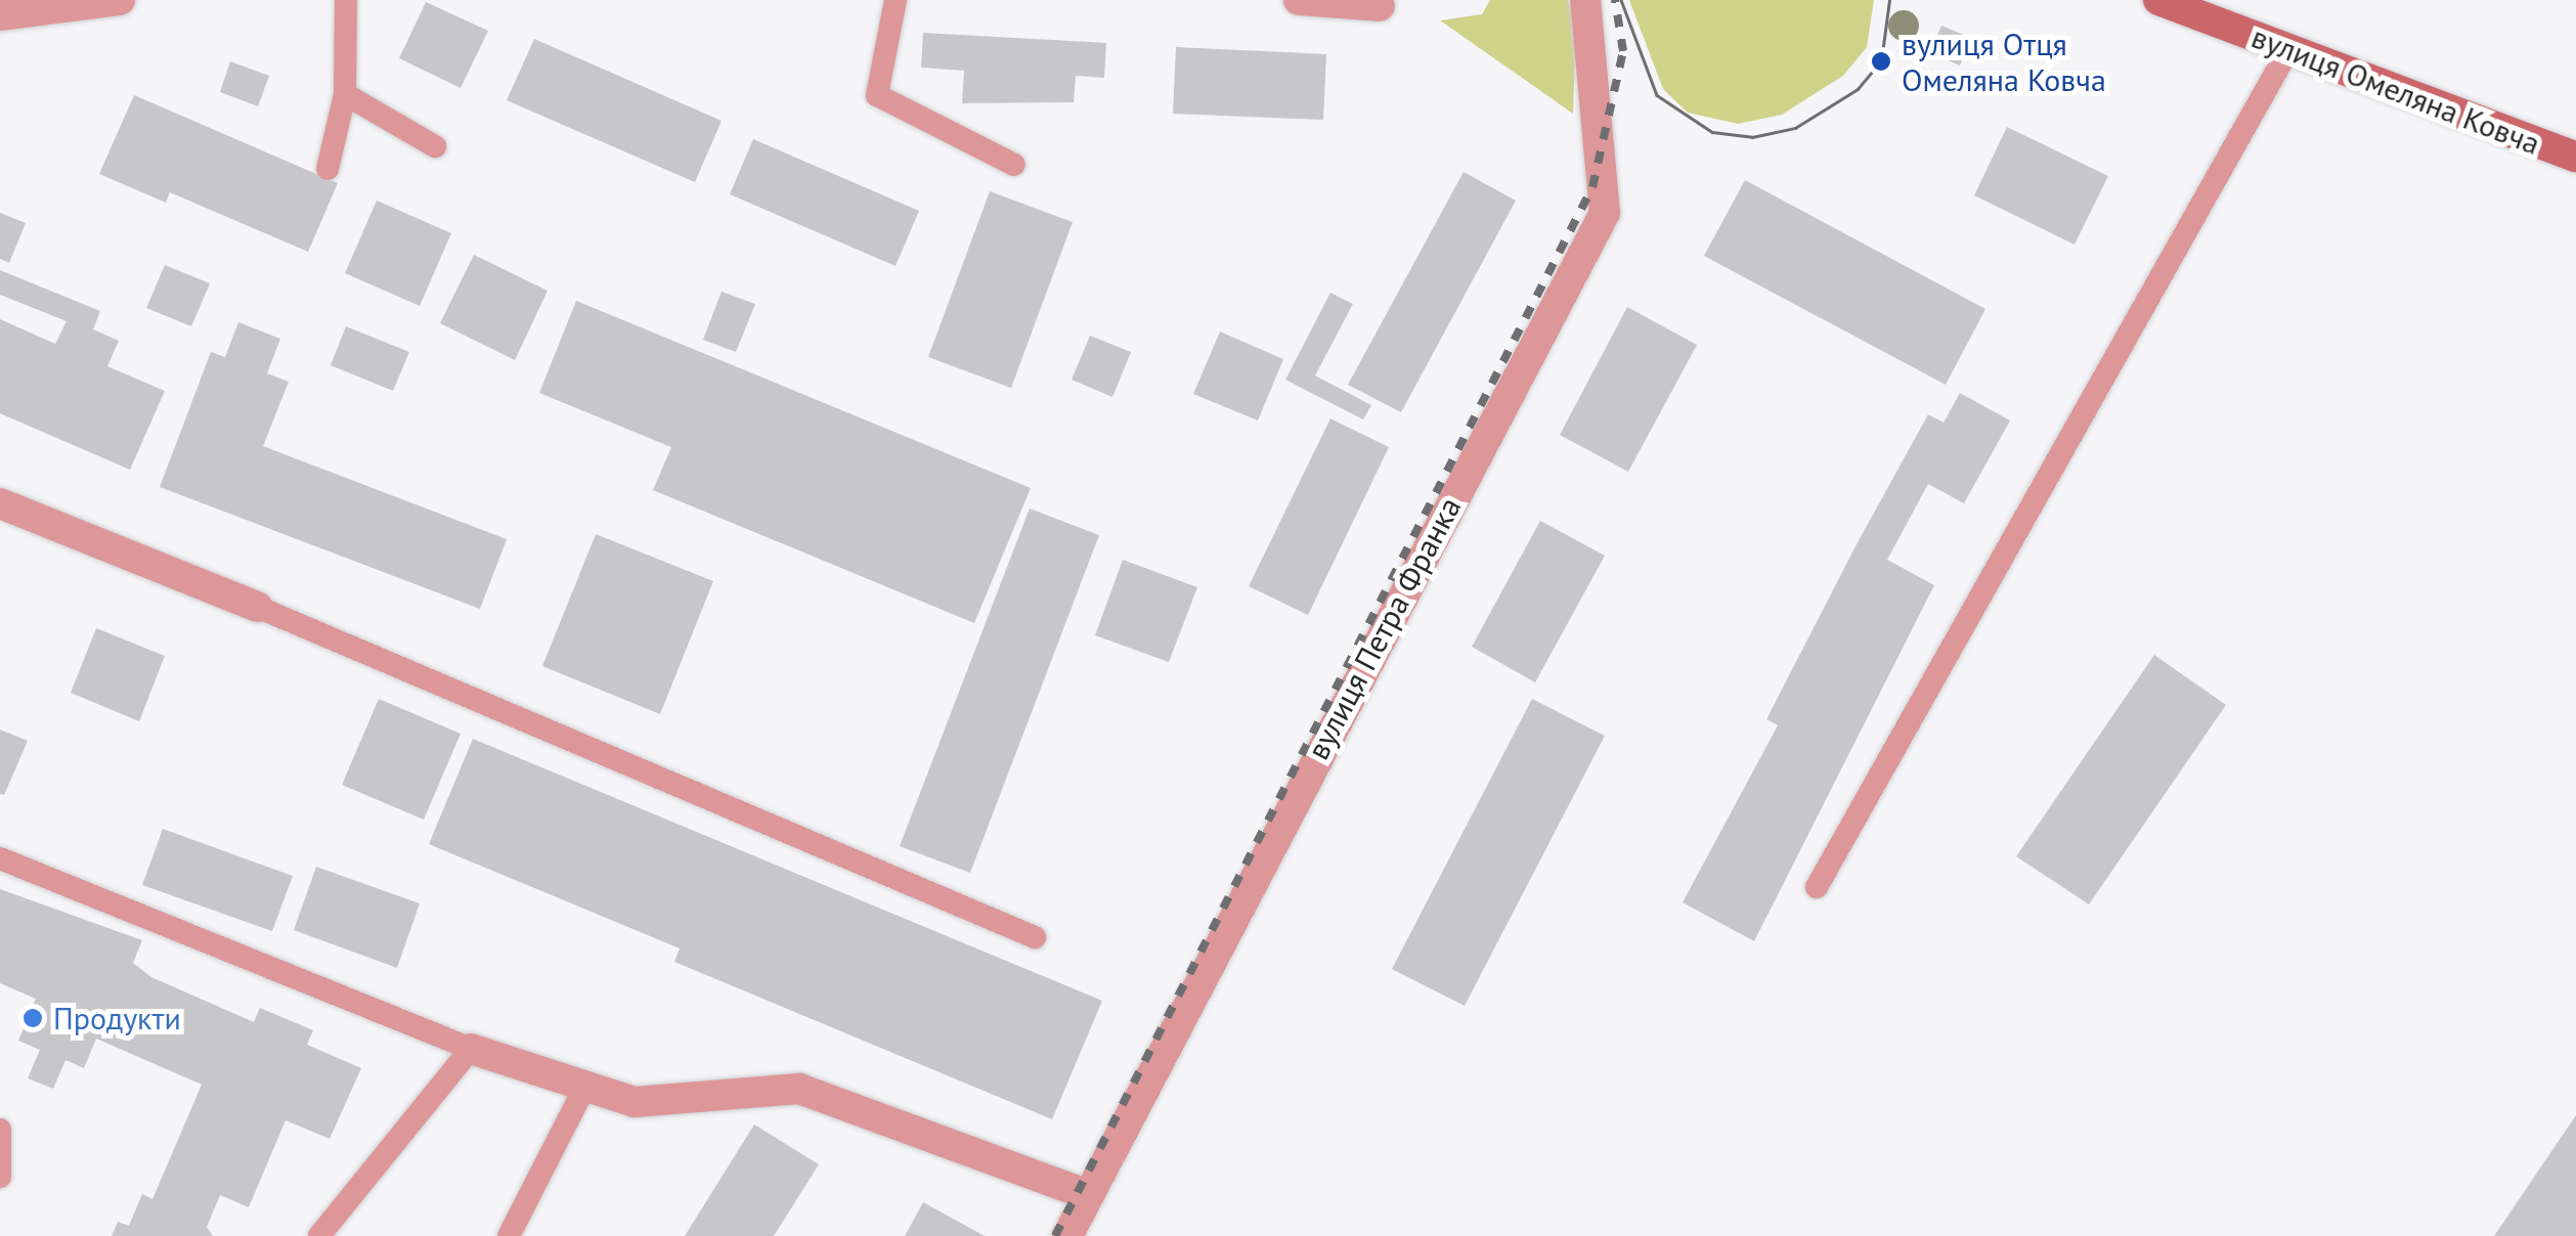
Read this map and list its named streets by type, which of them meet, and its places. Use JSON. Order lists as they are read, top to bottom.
{
  "streets": {
    "main road": ["вулиця Омеляна Ковча"],
    "street": ["вулиця Петра Франка"]
  },
  "places": ["вулиця Отця Омеляна Ковча", "Продукти"]
}
